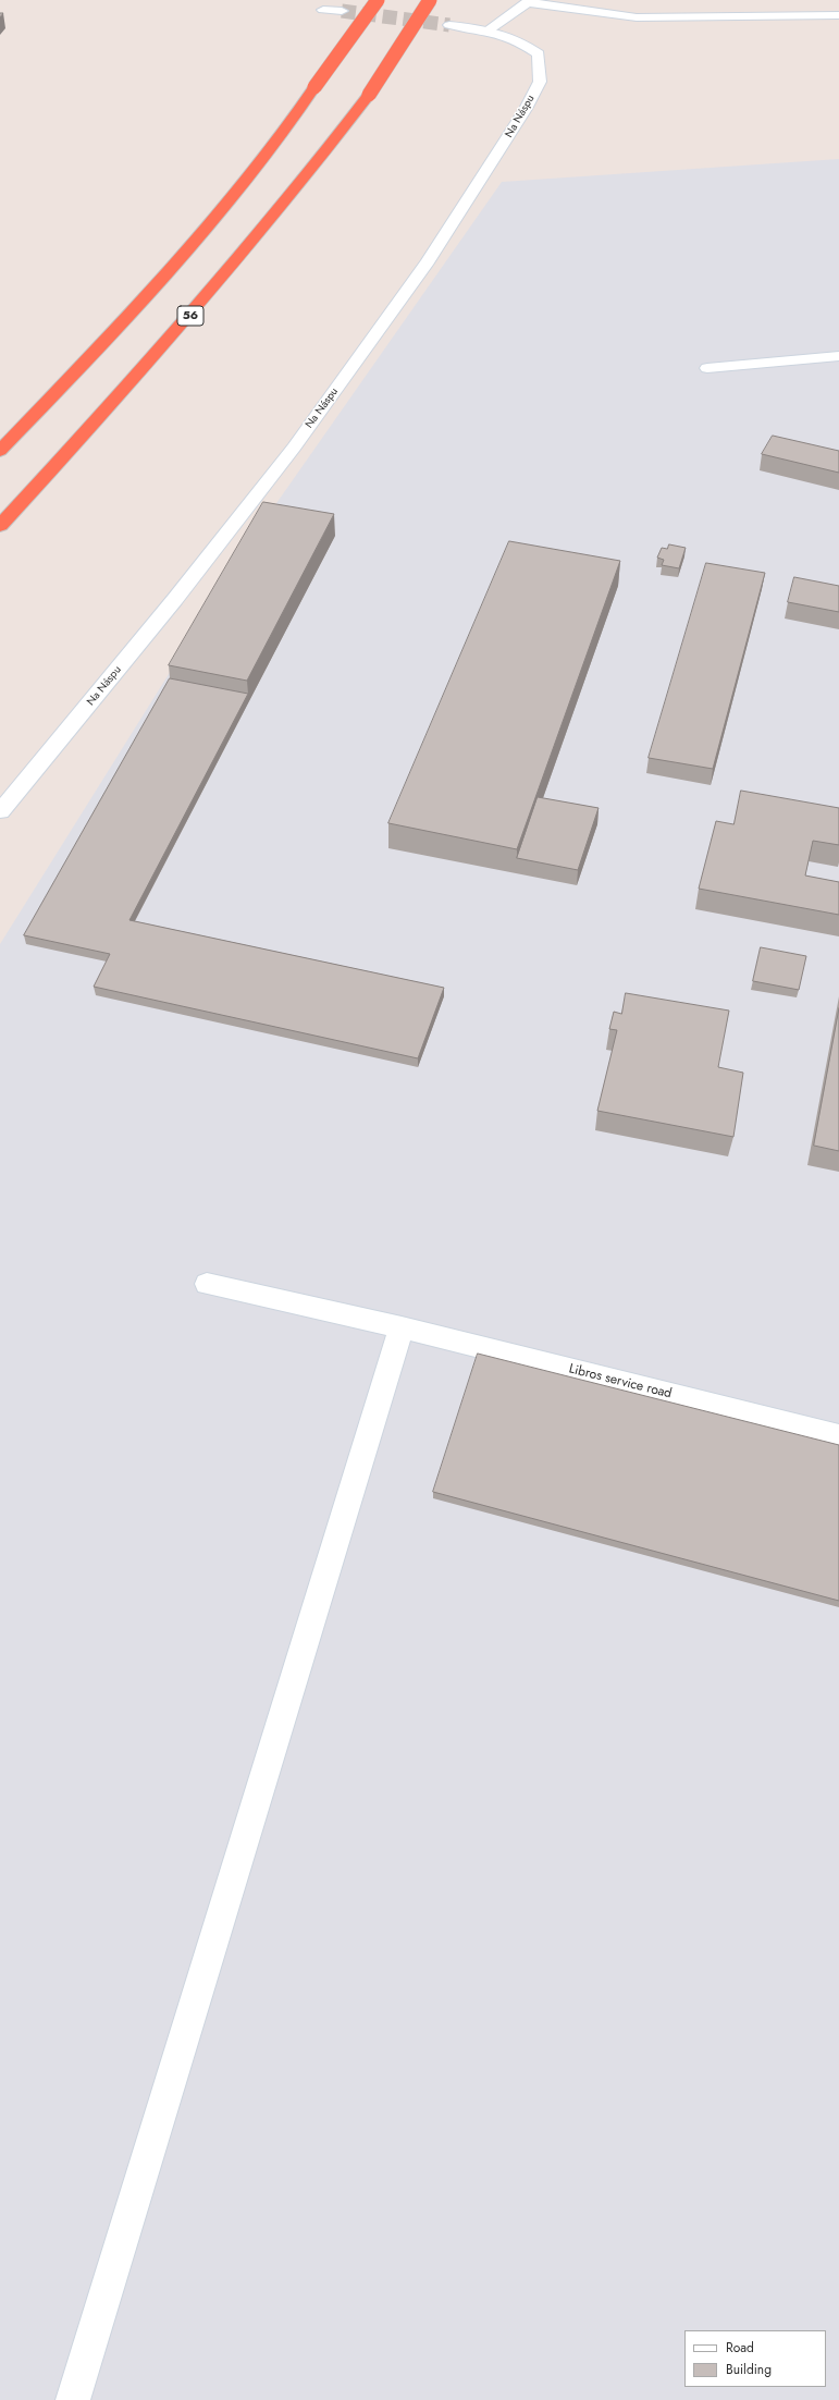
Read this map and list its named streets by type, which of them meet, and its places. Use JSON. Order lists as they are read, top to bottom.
{
  "streets": {
    "highway": ["56"],
    "street": ["Na Náspu", "Libros service road"]
  },
  "legend": ["Road", "Building"]
}
